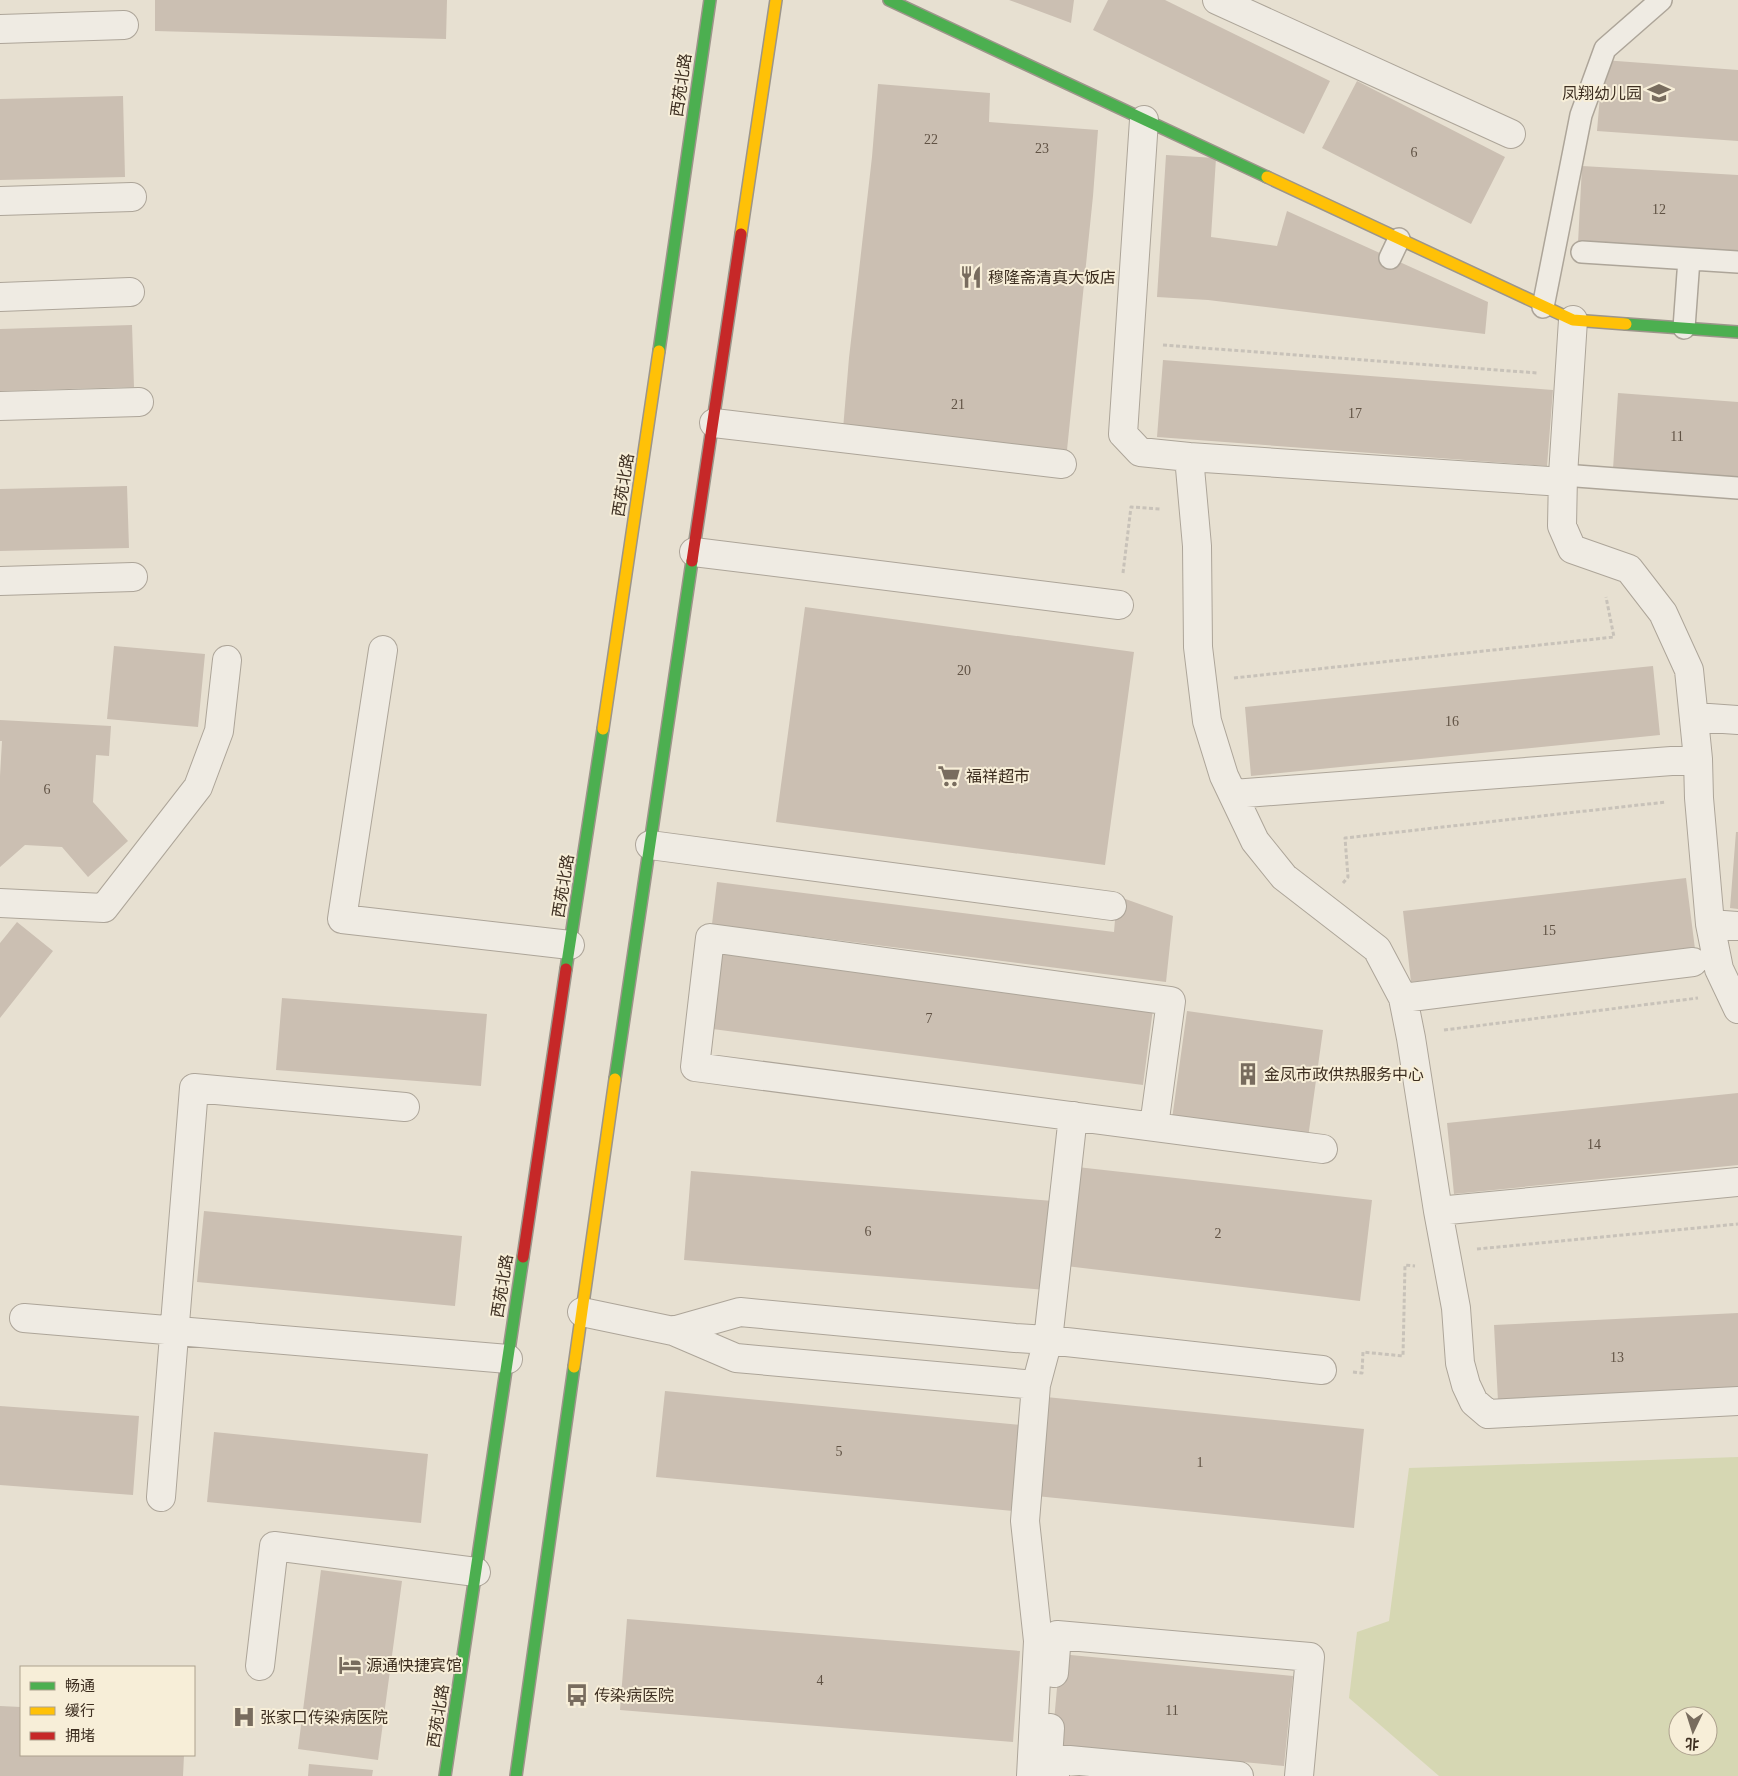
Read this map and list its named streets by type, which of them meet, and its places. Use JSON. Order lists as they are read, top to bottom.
{
  "streets": {
    "main road": ["西苑北路"]
  },
  "places": {
    "school or university": ["凤翔幼儿园"],
    "restaurant": ["穆隆斋清真大饭店"],
    "supermarket": ["福祥超市"],
    "building": ["金凤市政供热服务中心"],
    "hotel": ["源通快捷宾馆"],
    "bus stop": ["传染病医院"],
    "hospital": ["张家口传染病医院"]
  },
  "house_numbers": [
    "22",
    "23",
    "6",
    "12",
    "21",
    "17",
    "11",
    "20",
    "16",
    "6",
    "15",
    "7",
    "14",
    "6",
    "2",
    "13",
    "5",
    "1",
    "4",
    "11"
  ],
  "legend": ["畅通", "缓行", "拥堵"],
  "north": "bottom"
}
